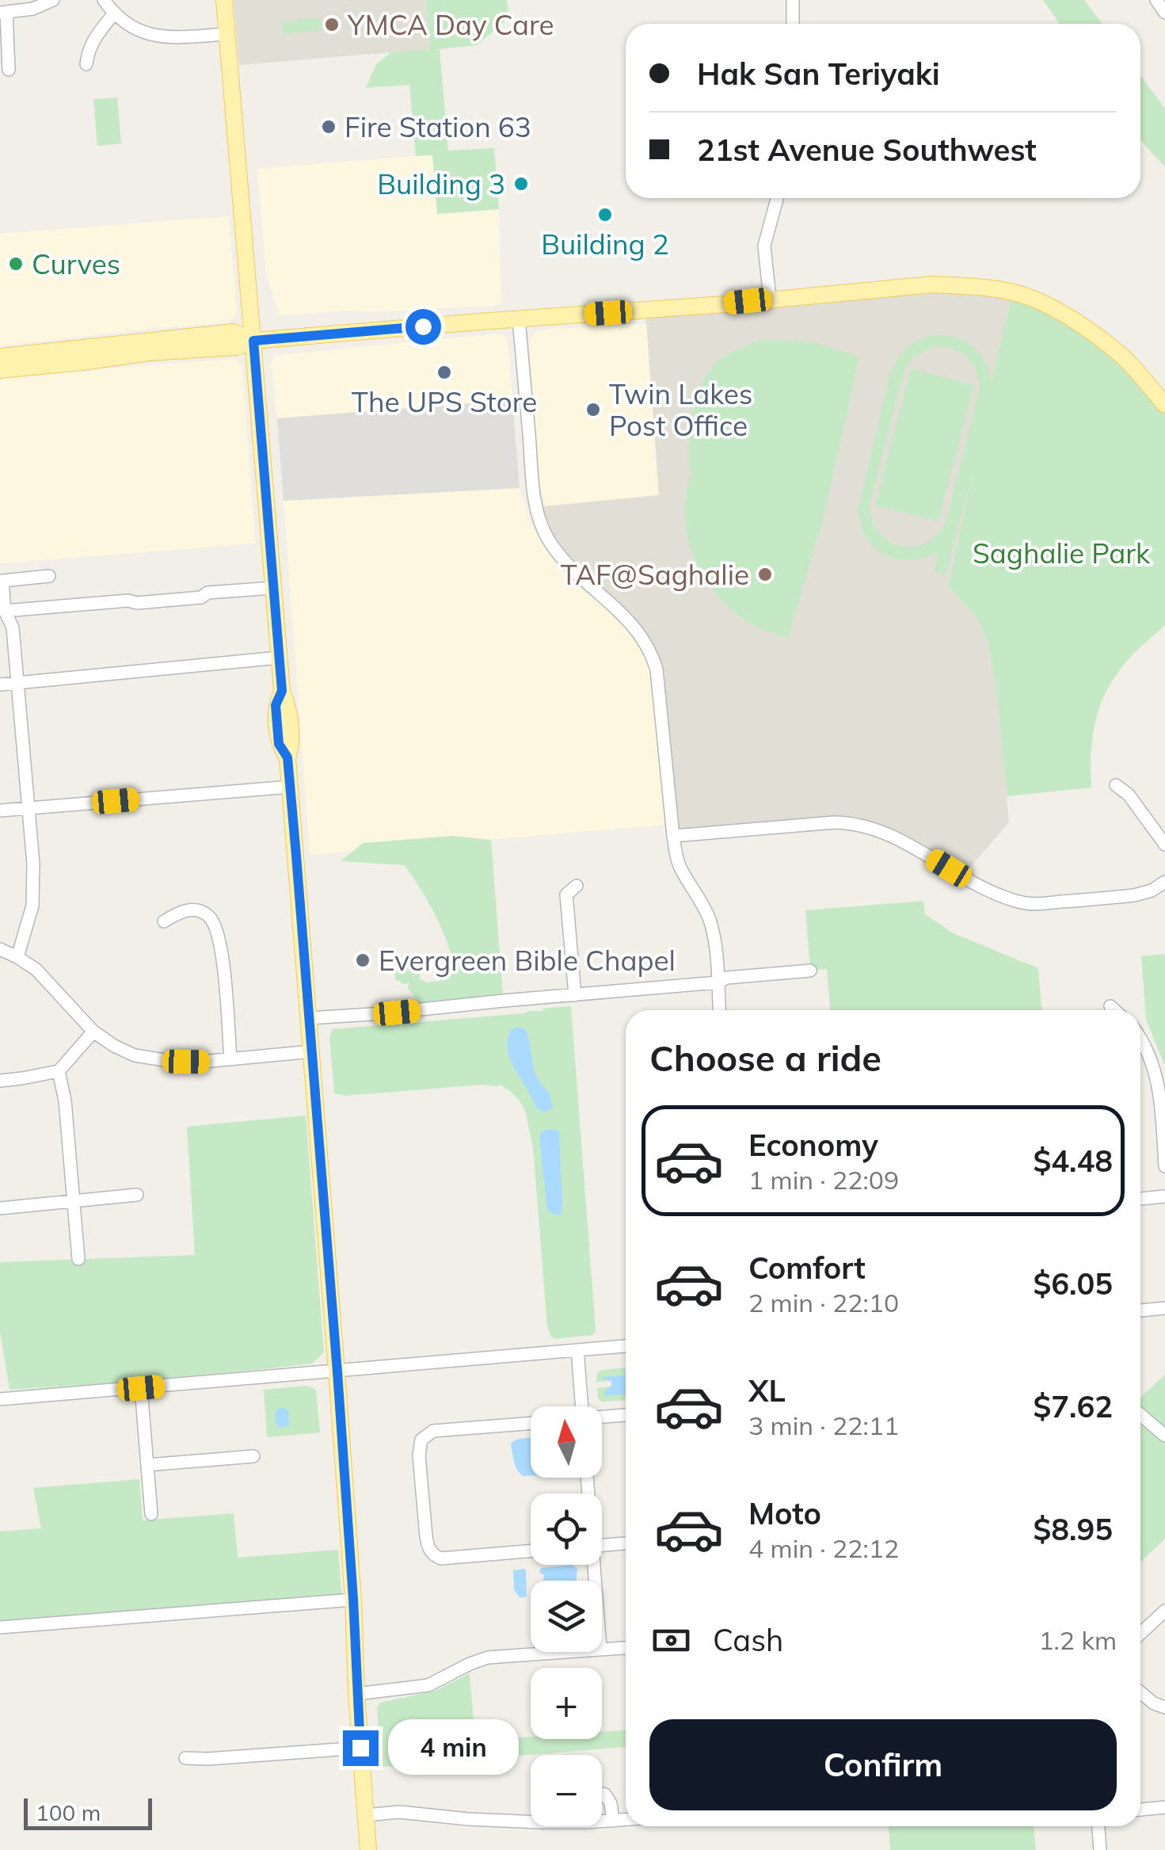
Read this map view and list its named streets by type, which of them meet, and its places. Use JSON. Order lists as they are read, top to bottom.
{
  "parks": ["Saghalie Park"],
  "places": [
    "YMCA Day Care",
    "Fire Station 63",
    "Building 3",
    "Building 2",
    "Curves",
    "The UPS Store",
    "Twin Lakes Post Office",
    "TAF@Saghalie",
    "Evergreen Bible Chapel"
  ],
  "scale_bar": "100 m",
  "north": "top",
  "page": {
    "banner": ["Hak San Teriyaki", "21st Avenue Southwest"],
    "heading": "Choose a ride",
    "list": [
      {
        "name": "Economy",
        "note": "1 min · 22:09",
        "value": "$4.48"
      },
      {
        "name": "Comfort",
        "note": "2 min · 22:10",
        "value": "$6.05"
      },
      {
        "name": "XL",
        "note": "3 min · 22:11",
        "value": "$7.62"
      },
      {
        "name": "Moto",
        "note": "4 min · 22:12",
        "value": "$8.95"
      }
    ],
    "map_buttons": ["+", "−"],
    "pay": ["Cash", "1.2 km"],
    "buttons": "Confirm",
    "bubble": "4 min",
    "scale": "100 m"
  }
}
